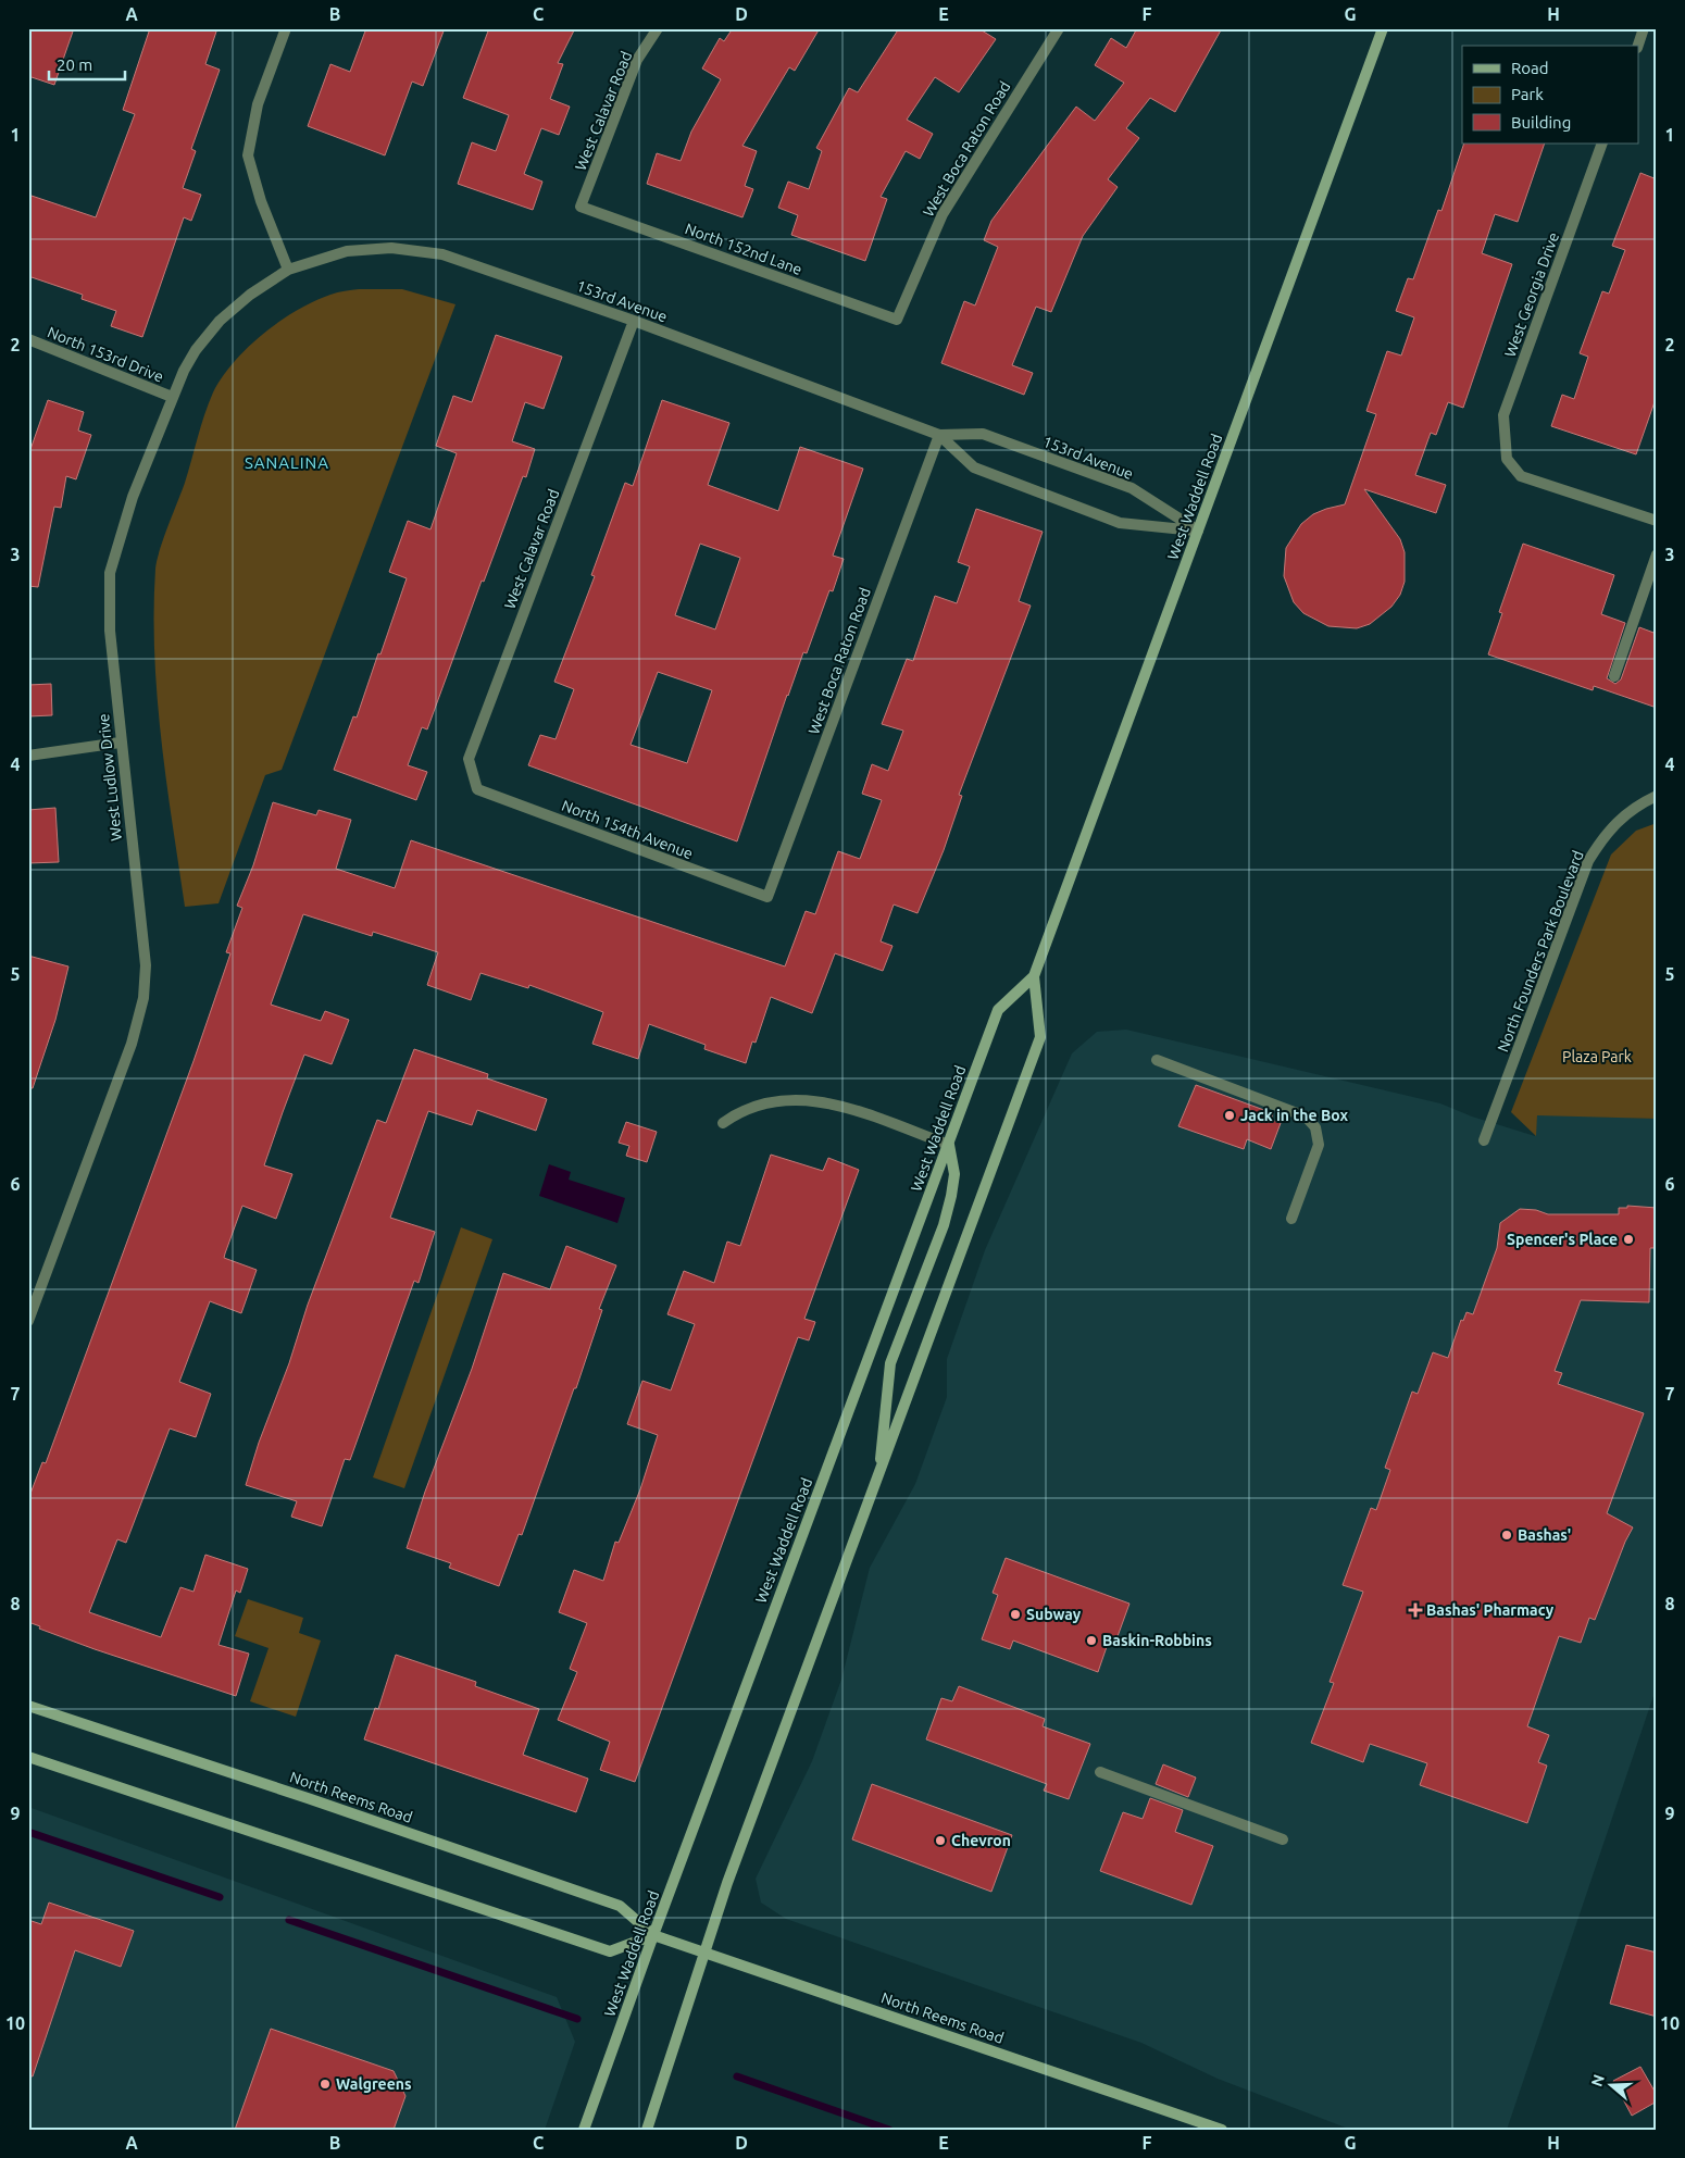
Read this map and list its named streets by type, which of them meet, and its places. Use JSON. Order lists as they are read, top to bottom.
{
  "streets": {
    "main road": ["West Waddell Road", "North Reems Road"],
    "street": [
      "West Calavar Road",
      "West Boca Raton Road",
      "North 152nd Lane",
      "West Georgia Drive",
      "153rd Avenue",
      "North 153rd Drive",
      "West Ludlow Drive",
      "North 154th Avenue",
      "North Founders Park Boulevard"
    ]
  },
  "crossings": [
    ["West Calavar Road", "North 152nd Lane"],
    ["West Calavar Road", "153rd Avenue"],
    ["West Calavar Road", "North 154th Avenue"],
    ["West Boca Raton Road", "North 152nd Lane"],
    ["West Boca Raton Road", "153rd Avenue"],
    ["West Boca Raton Road", "North 154th Avenue"],
    ["153rd Avenue", "West Waddell Road"],
    ["153rd Avenue", "West Ludlow Drive"],
    ["North 153rd Drive", "West Ludlow Drive"],
    ["West Waddell Road", "North Reems Road"]
  ],
  "districts": ["SANALINA"],
  "parks": ["Plaza Park"],
  "places": {
    "other": [
      "Jack in the Box",
      "Spencer's Place",
      "Bashas'",
      "Subway",
      "Baskin-Robbins",
      "Chevron",
      "Walgreens"
    ],
    "health": ["Bashas' Pharmacy"]
  },
  "legend": ["Road", "Park", "Building"],
  "scale_bar": "20 m",
  "north": "left",
  "grid": {
    "columns": [
      "A",
      "B",
      "C",
      "D",
      "E",
      "F",
      "G",
      "H"
    ],
    "rows": [
      "1",
      "2",
      "3",
      "4",
      "5",
      "6",
      "7",
      "8",
      "9",
      "10"
    ]
  }
}
